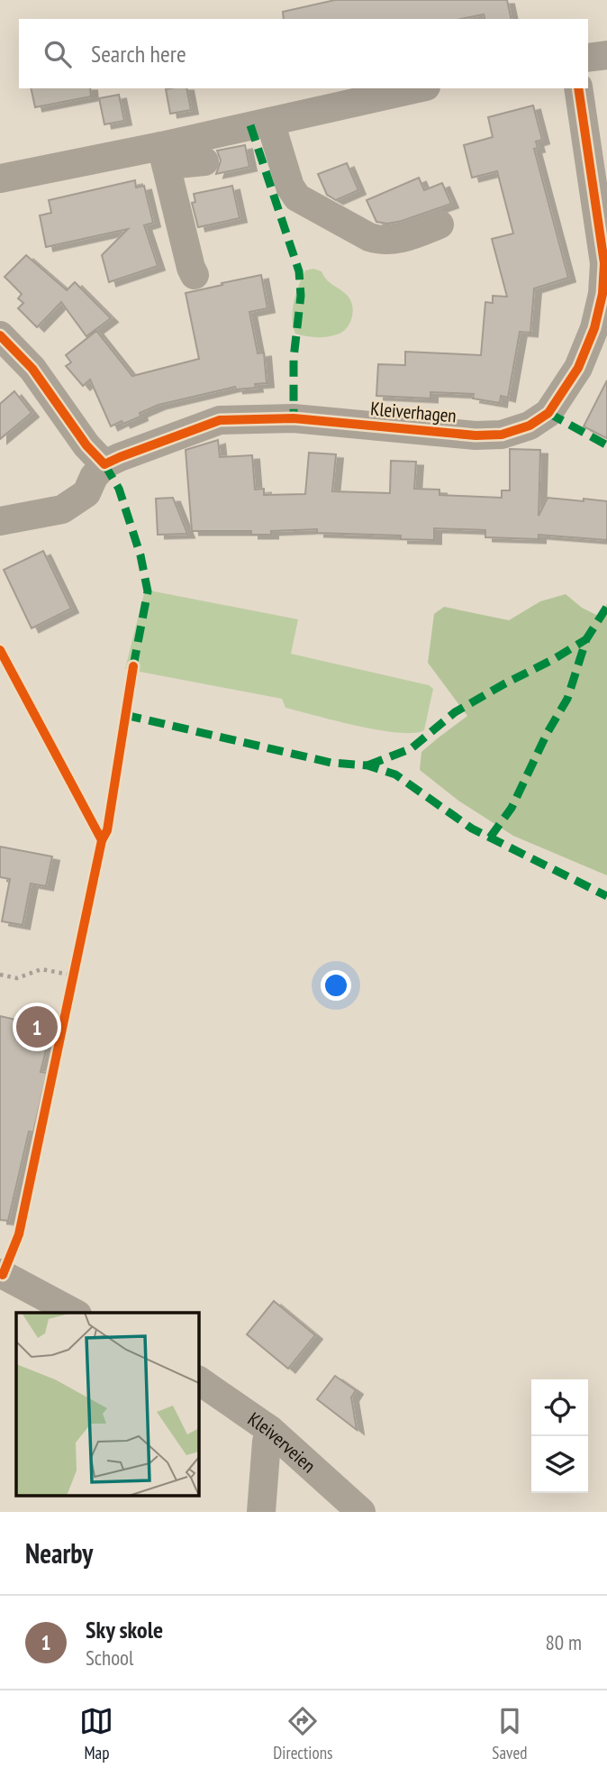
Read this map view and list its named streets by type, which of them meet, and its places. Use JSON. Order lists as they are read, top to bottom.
{
  "streets": {
    "street": ["Kleiverhagen", "Kleiverveien"]
  },
  "page": {
    "search": "Search here",
    "pins": "1",
    "heading": "Nearby",
    "list": [
      {
        "mark": "1",
        "name": "Sky skole",
        "note": "School",
        "value": "80 m"
      }
    ],
    "nav": ["Map", "Directions", "Saved"]
  }
}
